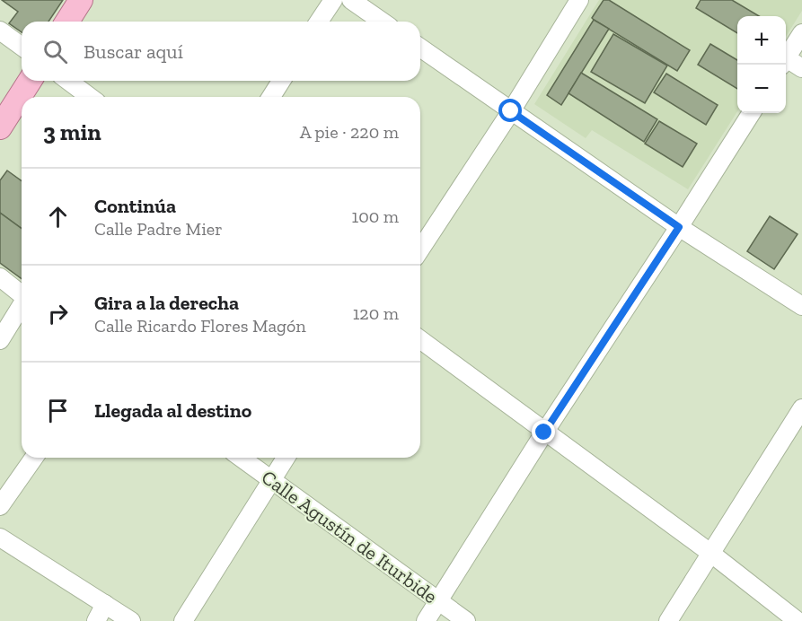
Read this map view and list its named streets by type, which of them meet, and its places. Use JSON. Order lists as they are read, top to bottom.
{
  "streets": {
    "street": ["Calle Agustín de Iturbide"]
  },
  "page": {
    "map_buttons": ["+", "−"],
    "search": "Buscar aquí",
    "heading": ["3 min", "A pie · 220 m"],
    "list": [
      ["Continúa", "Calle Padre Mier", "100 m"],
      ["Gira a la derecha", "Calle Ricardo Flores Magón", "120 m"],
      "Llegada al destino"
    ]
  }
}
